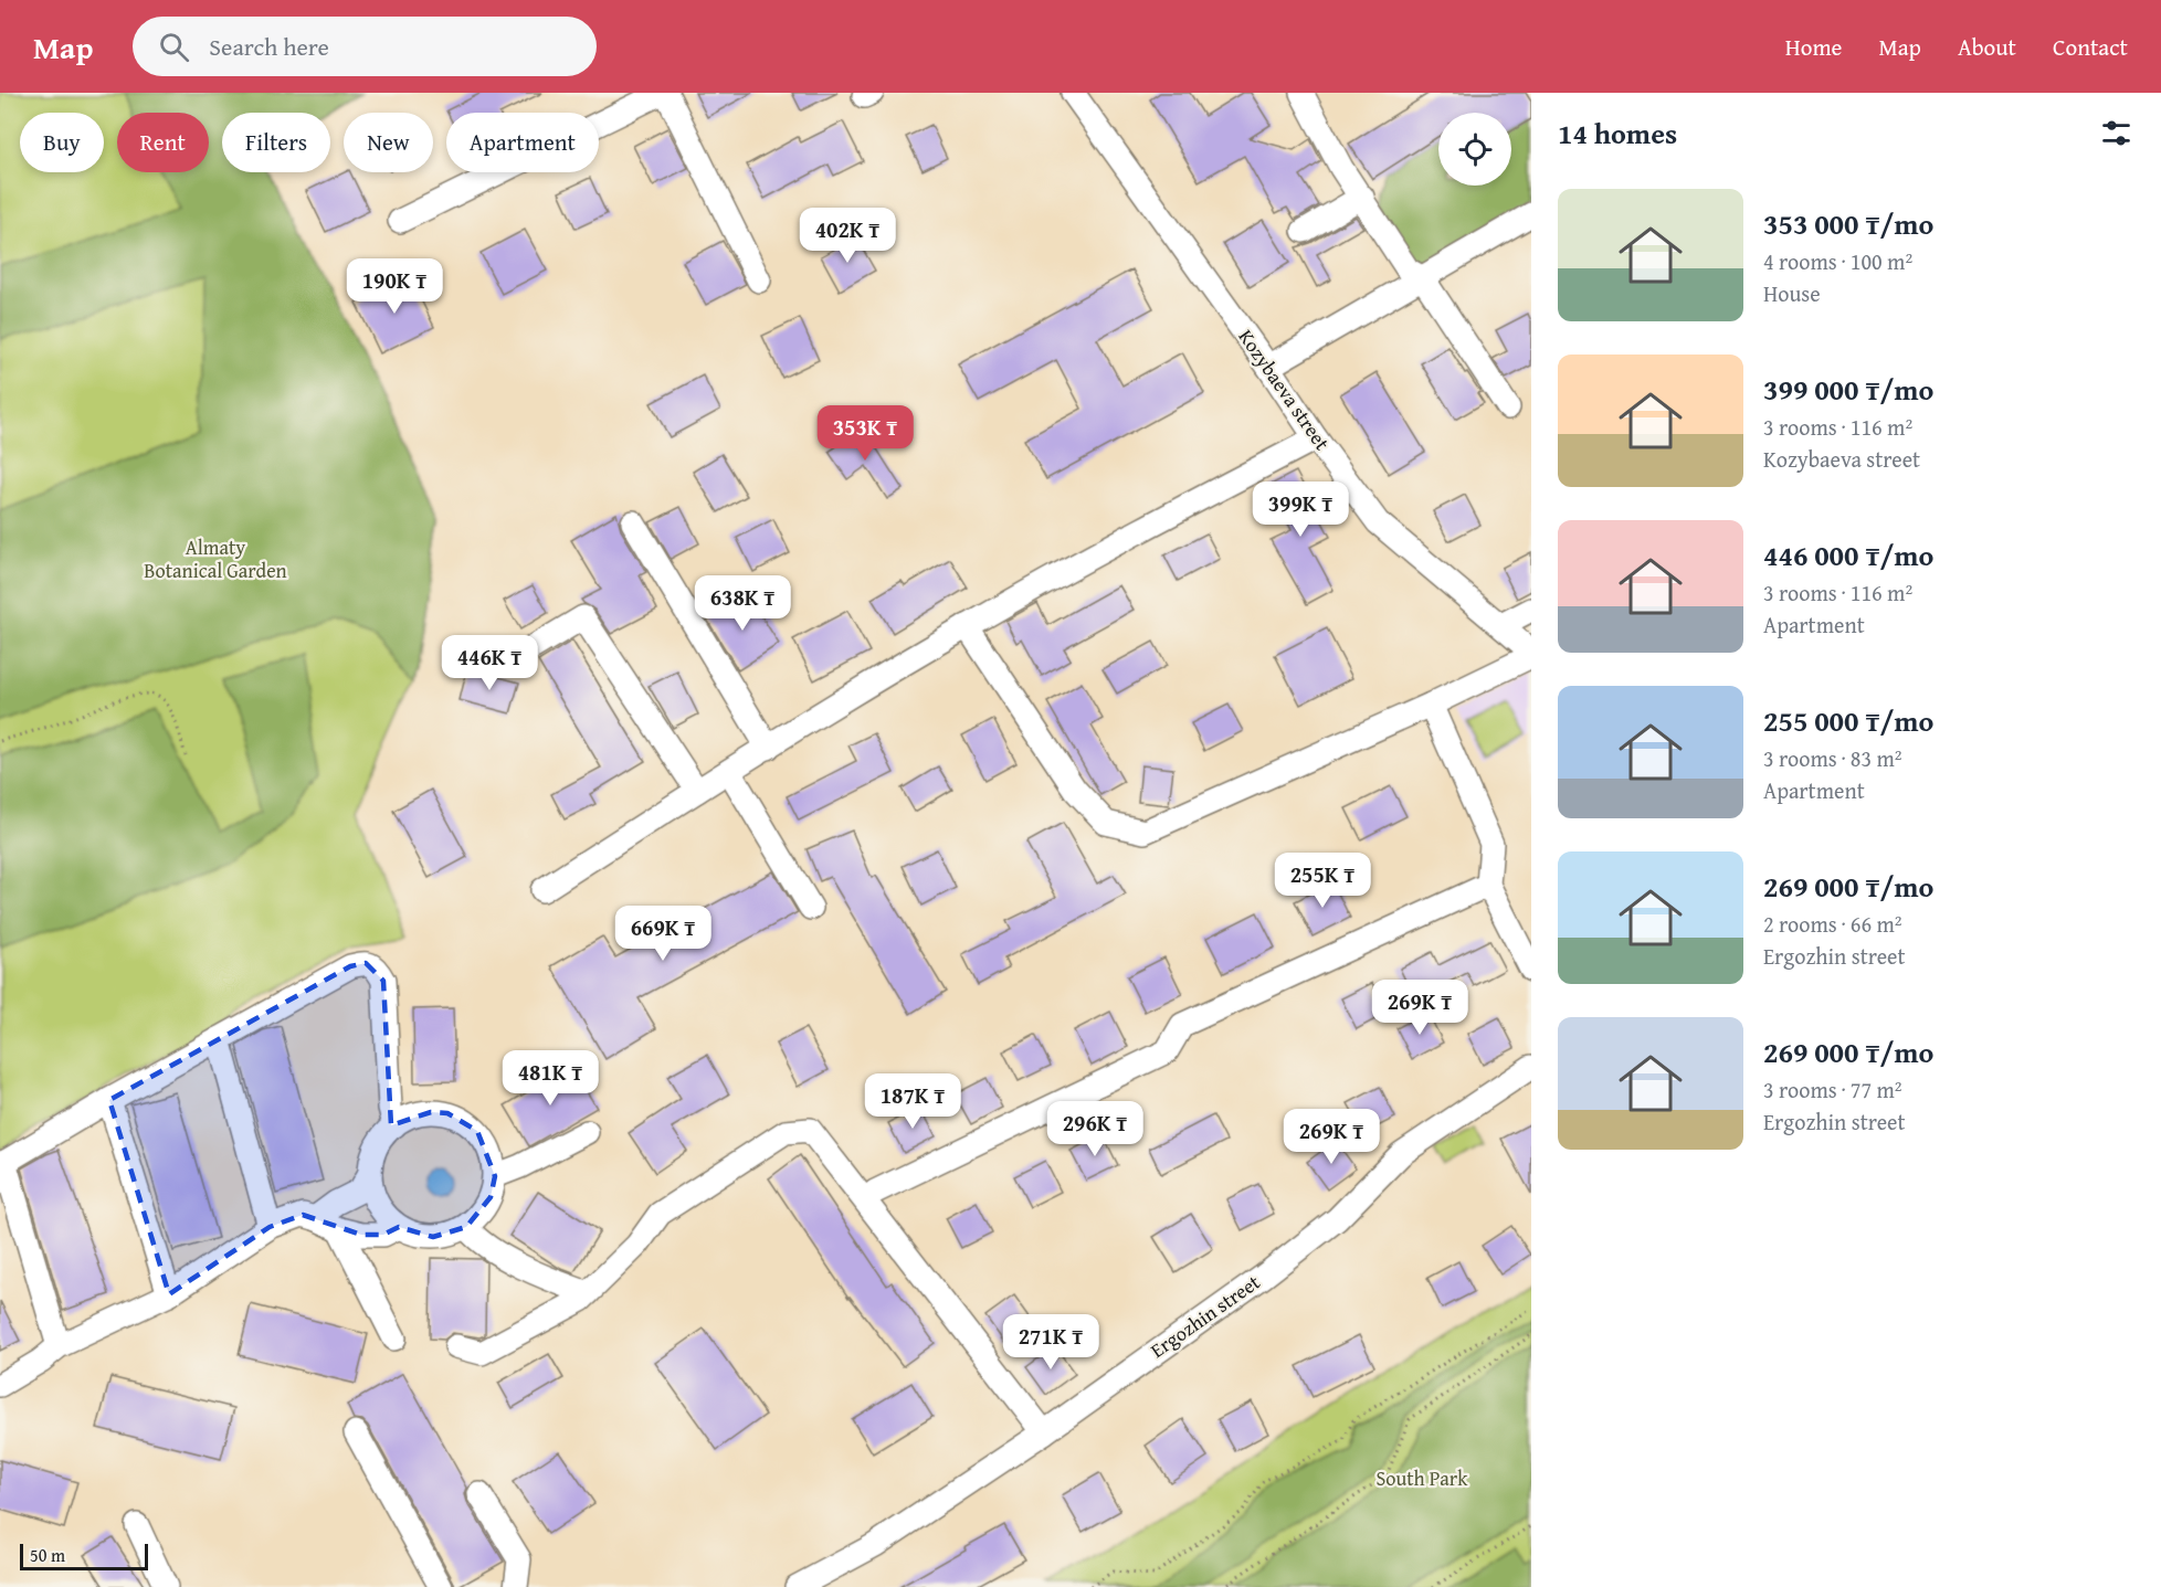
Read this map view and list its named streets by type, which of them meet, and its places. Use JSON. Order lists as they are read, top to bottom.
{
  "streets": {
    "street": ["Kozybaeva street", "Ergozhin street"]
  },
  "parks": ["Almaty Botanical Garden", "South Park"],
  "scale_bar": "50 m",
  "page": {
    "header": "Map",
    "search": "Search here",
    "nav": [
      "Home",
      "Map",
      "About",
      "Contact"
    ],
    "heading": "14 homes",
    "chip": [
      "Buy",
      "Rent",
      "Filters",
      "New",
      "Apartment"
    ],
    "list": [
      {
        "name": "353 000 ₸/mo",
        "note": "4 rooms · 100 m² · House"
      },
      {
        "name": "399 000 ₸/mo",
        "note": "3 rooms · 116 m² · Kozybaeva street"
      },
      {
        "name": "446 000 ₸/mo",
        "note": "3 rooms · 116 m² · Apartment"
      },
      {
        "name": "255 000 ₸/mo",
        "note": "3 rooms · 83 m² · Apartment"
      },
      {
        "name": "269 000 ₸/mo",
        "note": "2 rooms · 66 m² · Ergozhin street"
      },
      {
        "name": "269 000 ₸/mo",
        "note": "3 rooms · 77 m² · Ergozhin street"
      }
    ],
    "price": [
      "402K ₸",
      "190K ₸",
      "353K ₸",
      "399K ₸",
      "638K ₸",
      "446K ₸",
      "255K ₸",
      "669K ₸",
      "269K ₸",
      "481K ₸",
      "187K ₸",
      "296K ₸",
      "269K ₸",
      "271K ₸"
    ],
    "scale": "50 m"
  }
}
